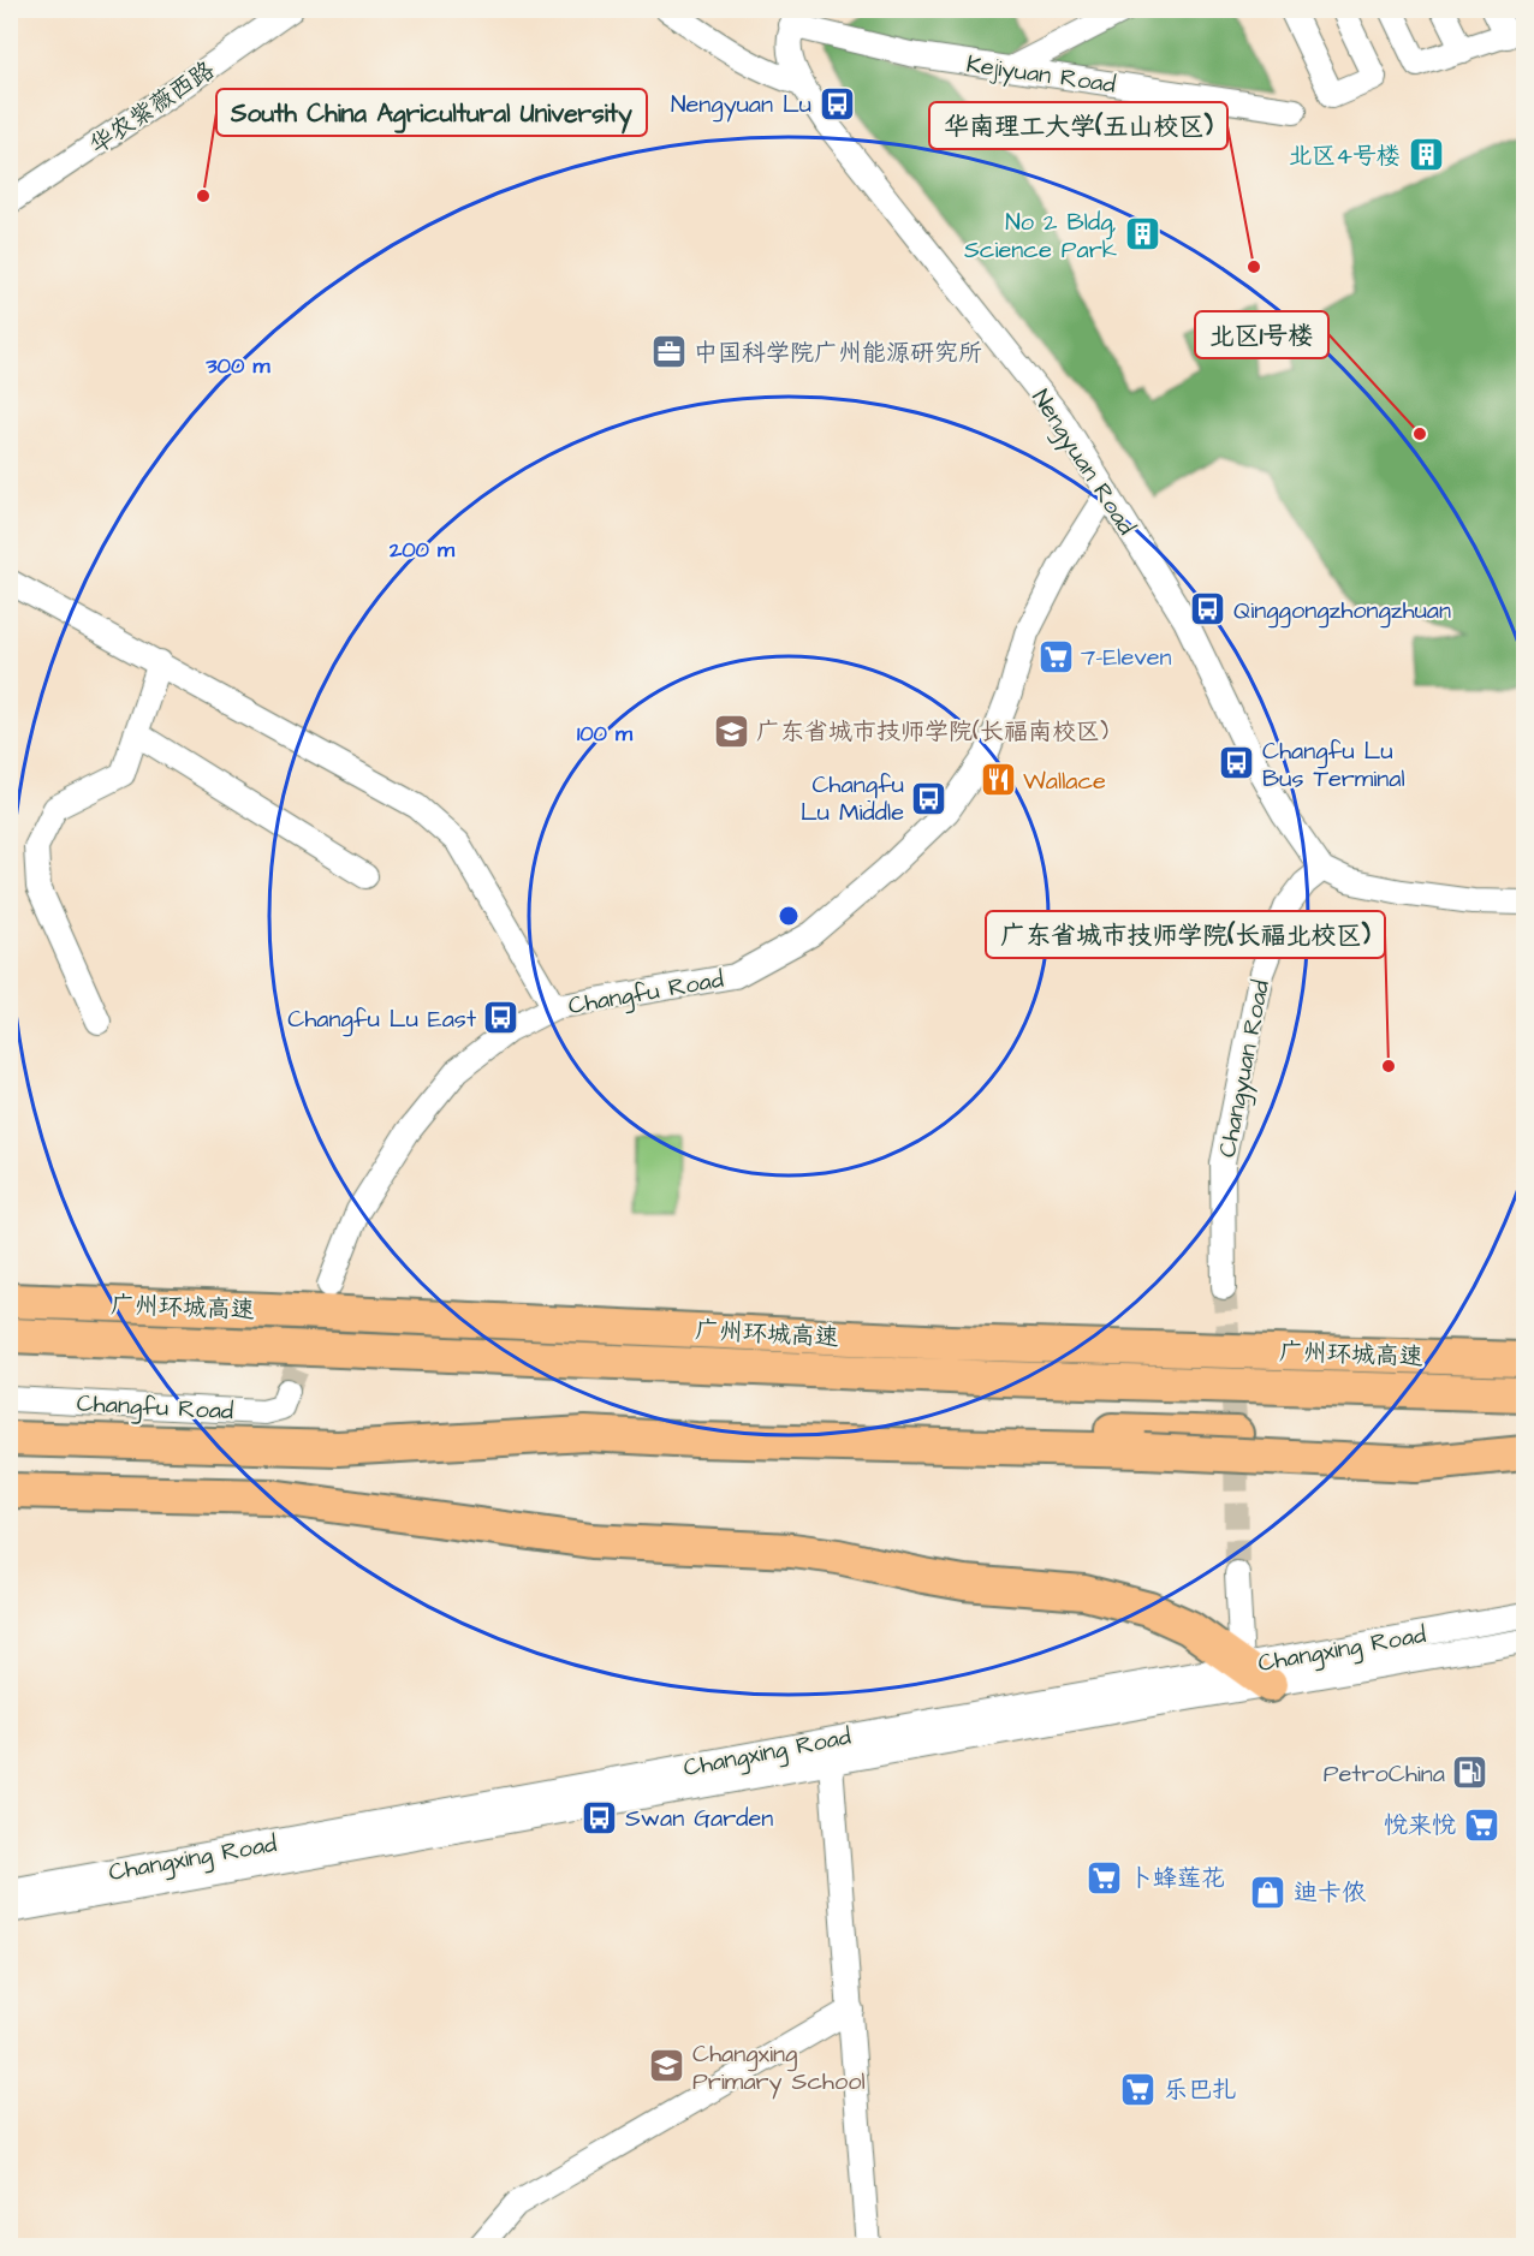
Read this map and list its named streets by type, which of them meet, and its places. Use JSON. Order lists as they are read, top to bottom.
{
  "streets": {
    "highway": ["广州环城高速"],
    "street": [
      "Kejiyuan Road",
      "华农紫薇西路",
      "Nengyuan Road",
      "Changfu Road",
      "Changyuan Road",
      "Changxing Road"
    ]
  },
  "crossings": [
    ["Kejiyuan Road", "Nengyuan Road"],
    ["Nengyuan Road", "Changfu Road"],
    ["Nengyuan Road", "Changyuan Road"]
  ],
  "places": {
    "bus stop": [
      "Nengyuan Lu",
      "Qinggongzhongzhuan",
      "Changfu Lu Bus Terminal",
      "Changfu Lu Middle",
      "Changfu Lu East",
      "Swan Garden"
    ],
    "building": ["北区4号楼", "No 2 Bldg, Science Park"],
    "other": [
      "South China Agricultural University",
      "华南理工大学(五山校区)",
      "北区1号楼",
      "广东省城市技师学院(长福北校区)"
    ],
    "office": ["中国科学院广州能源研究所"],
    "supermarket": [
      "7-Eleven",
      "悦来悦",
      "卜蜂莲花",
      "乐巴扎"
    ],
    "school or university": ["广东省城市技师学院(长福南校区)", "Changxing Primary School"],
    "restaurant": ["Wallace"],
    "fuel station": ["PetroChina"],
    "shop": ["迪卡侬"]
  },
  "rings": ["300 m", "200 m", "100 m"]
}
